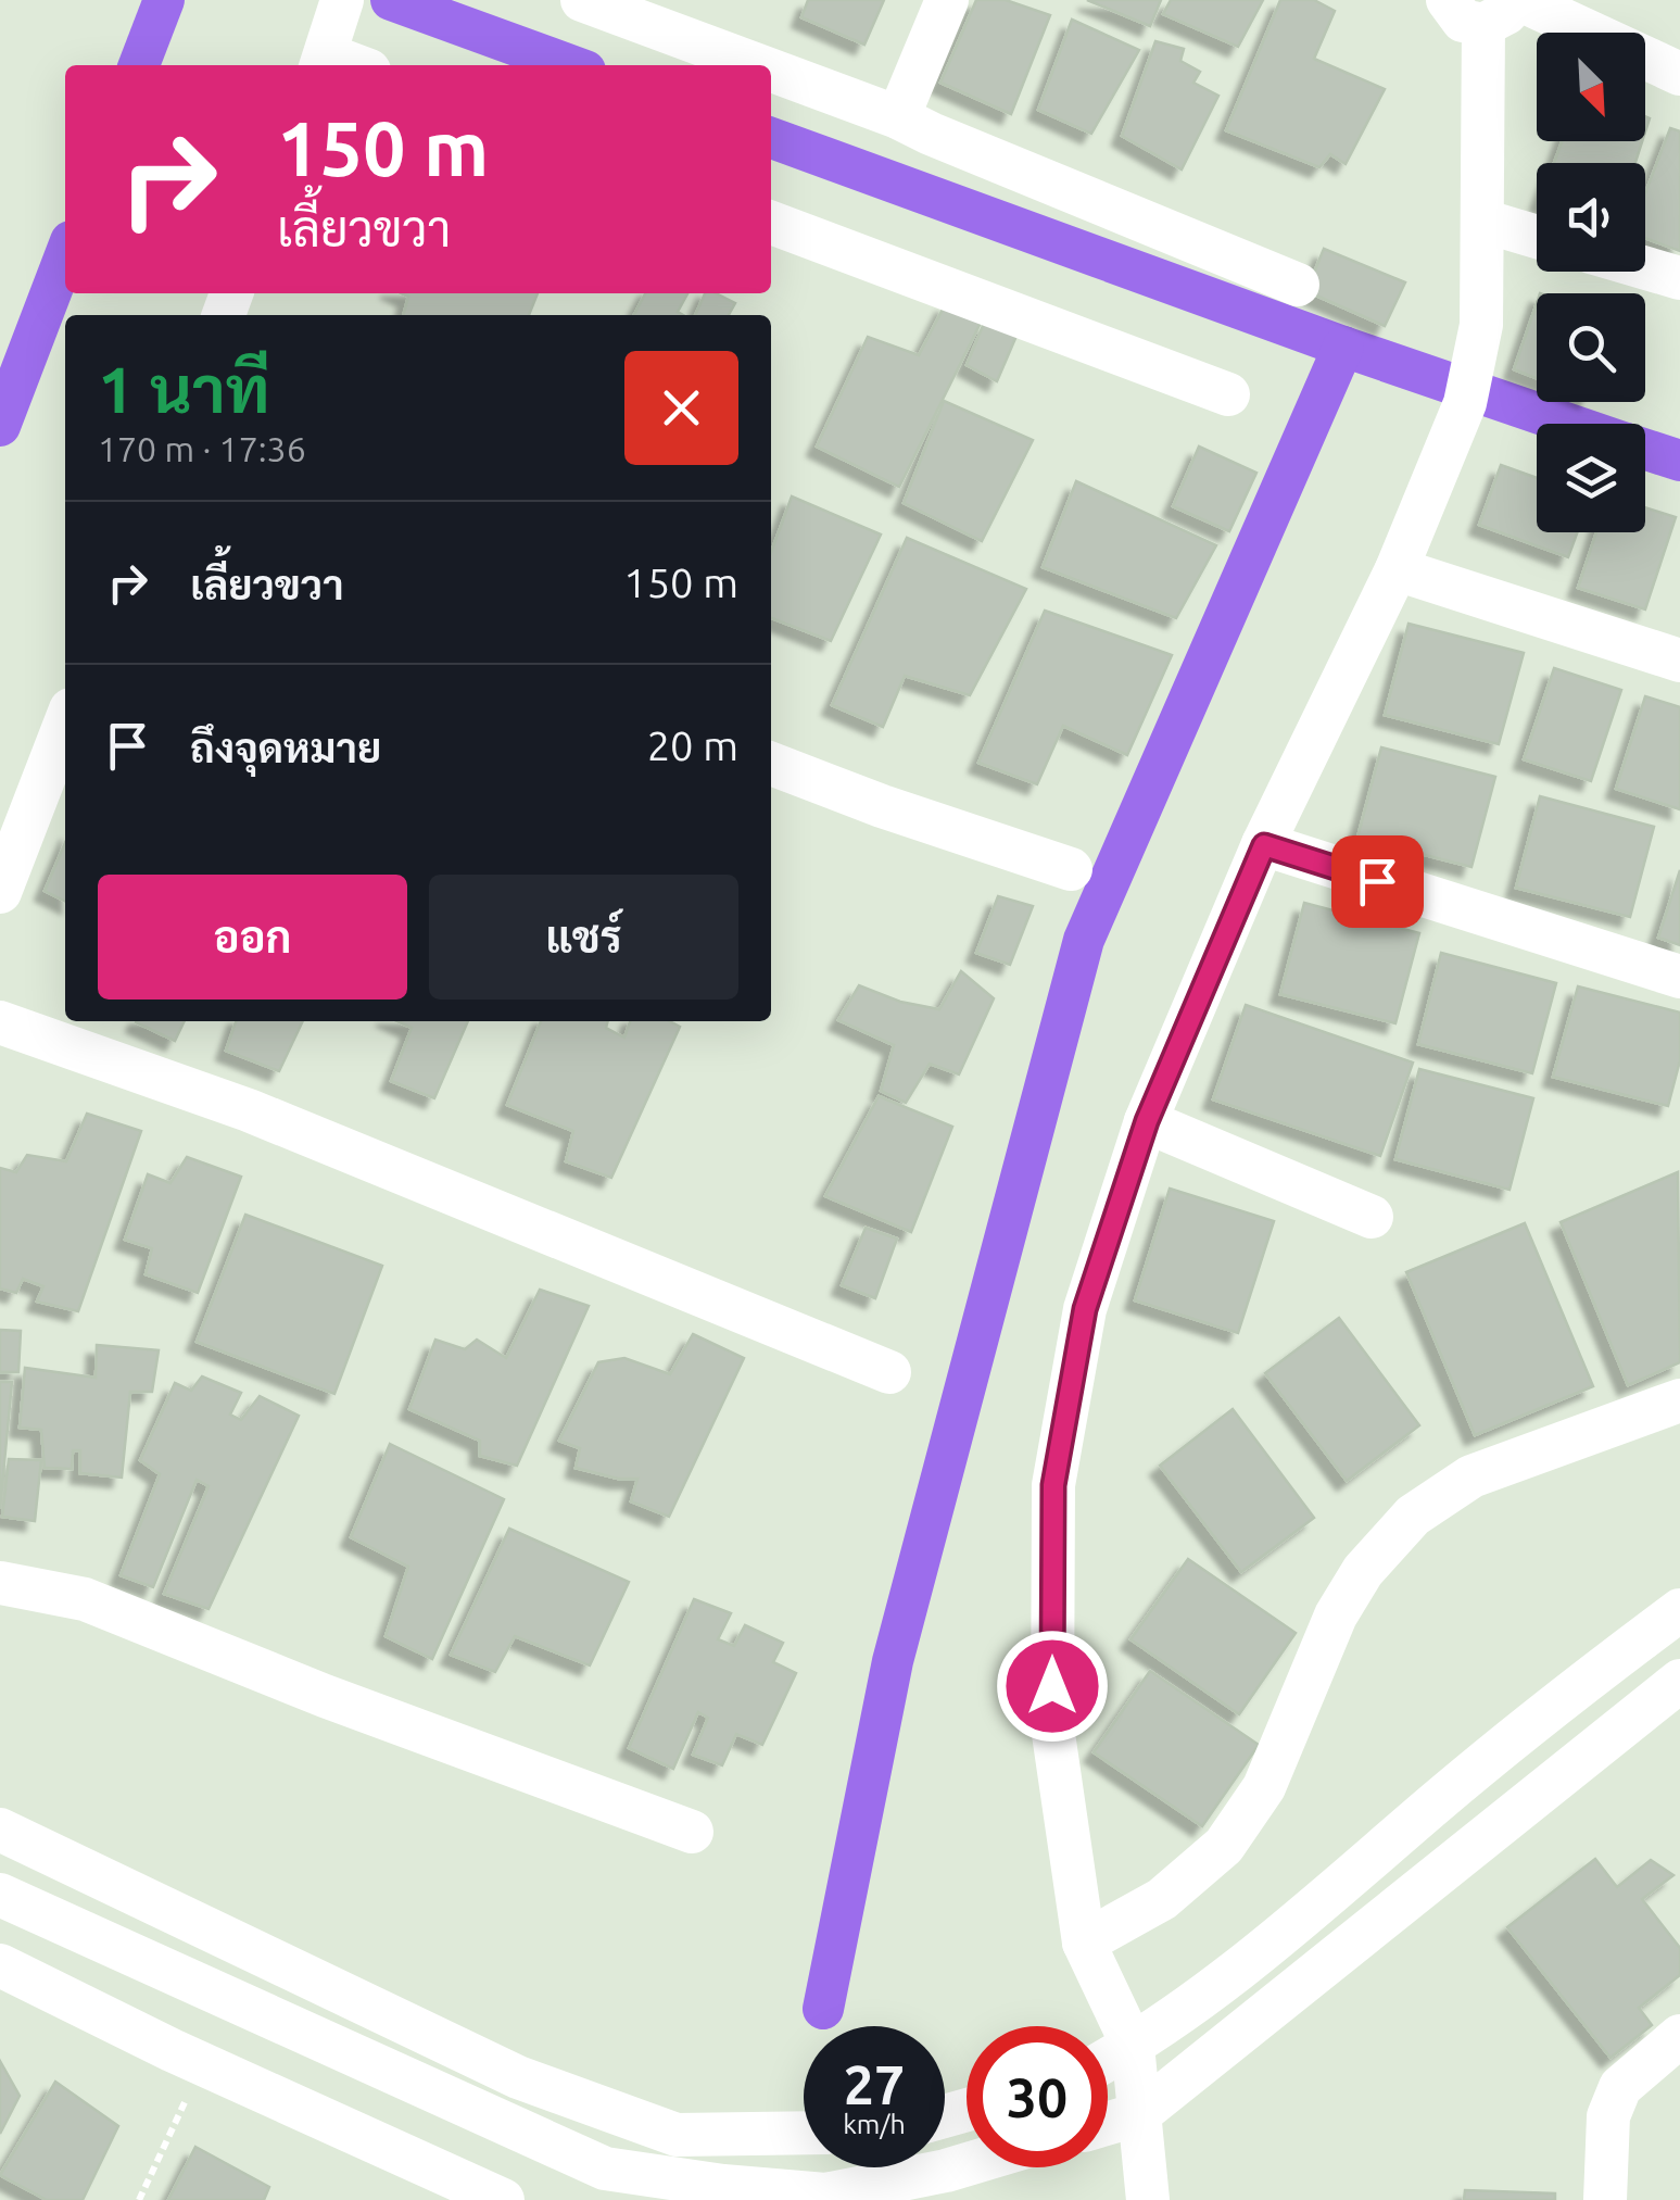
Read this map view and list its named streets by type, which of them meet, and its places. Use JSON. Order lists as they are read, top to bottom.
{
  "north": "bottom right",
  "page": {
    "turn": ["150 m", "เลี้ยวขวา"],
    "heading": ["1 นาที", "170 m · 17:36"],
    "list": [
      {
        "name": "เลี้ยวขวา",
        "value": "150 m"
      },
      {
        "name": "ถึงจุดหมาย",
        "value": "20 m"
      }
    ],
    "buttons": ["ออก", "แชร์"],
    "speed": "27 km/h",
    "limit": "30"
  }
}
